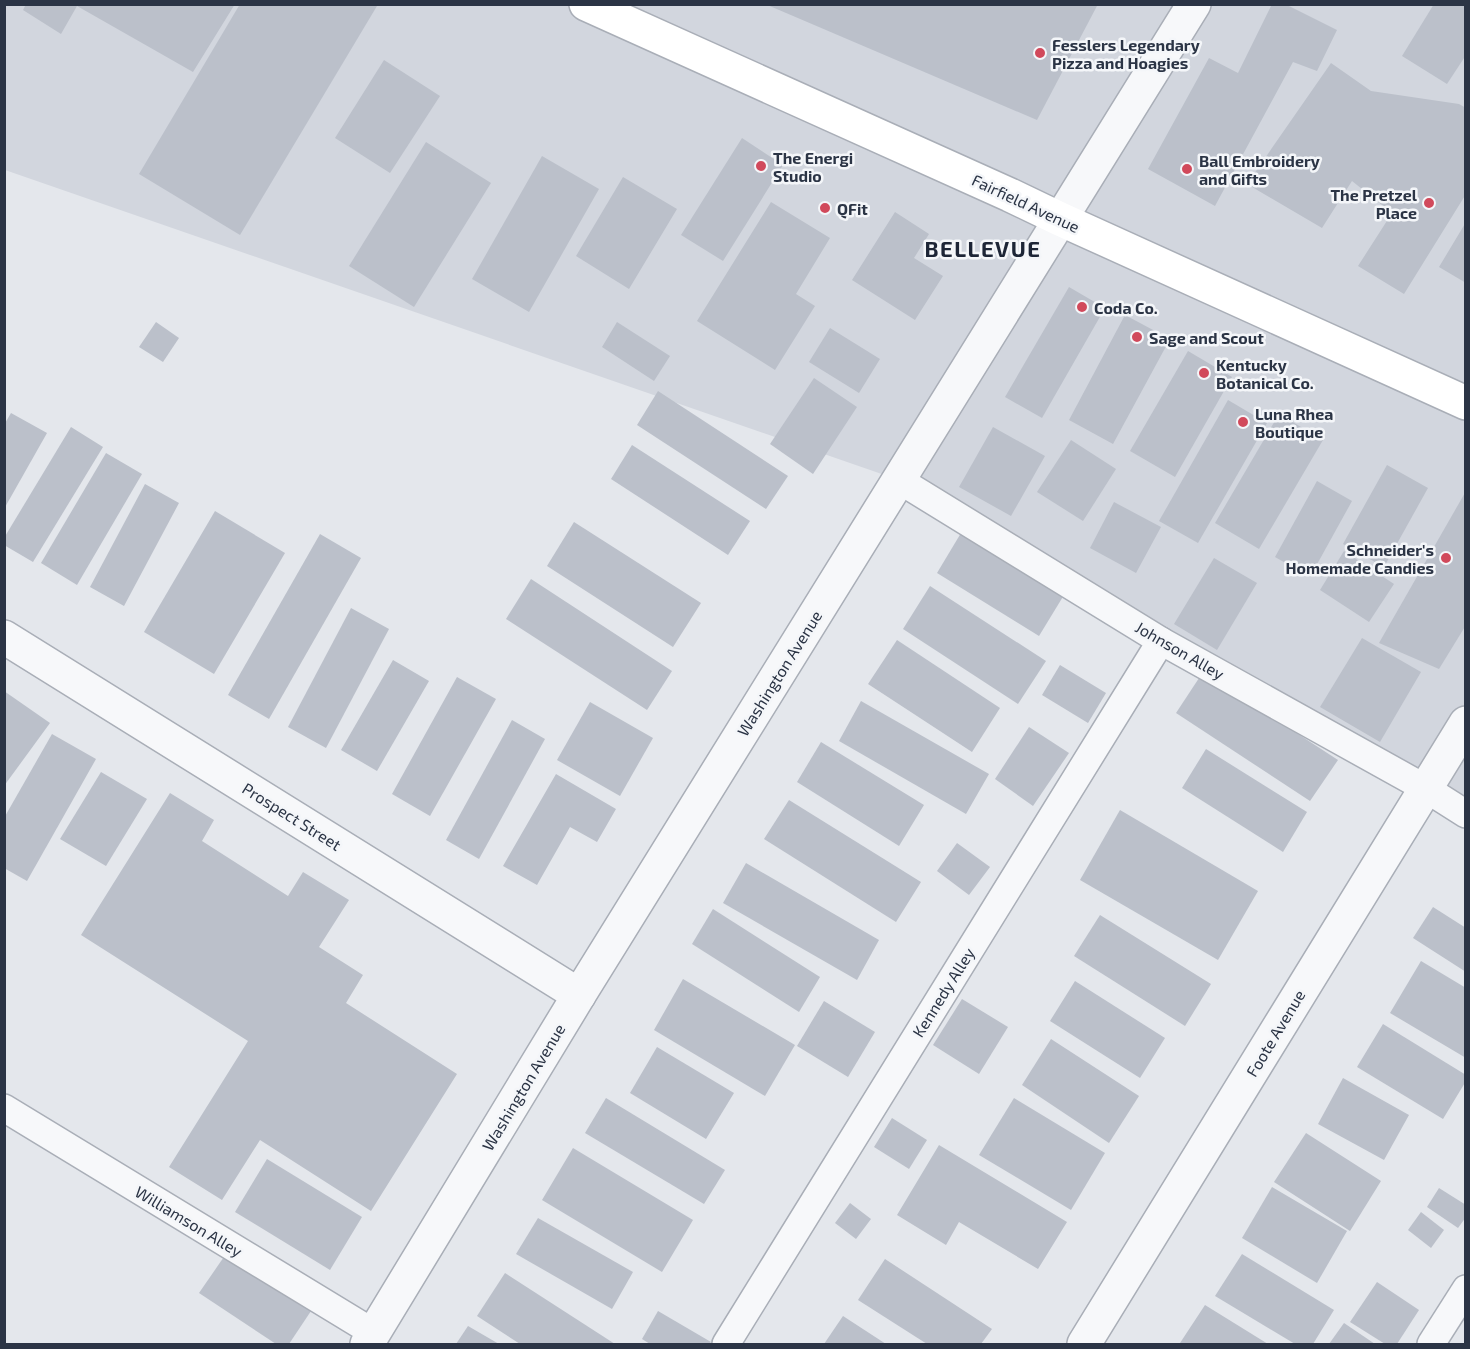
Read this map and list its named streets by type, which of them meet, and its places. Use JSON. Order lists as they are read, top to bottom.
{
  "streets": {
    "main road": ["Fairfield Avenue"],
    "street": ["Washington Avenue", "Prospect Street", "Foote Avenue"],
    "lane": ["Johnson Alley", "Kennedy Alley", "Williamson Alley"]
  },
  "crossings": [
    ["Fairfield Avenue", "Washington Avenue"],
    ["Johnson Alley", "Washington Avenue"],
    ["Johnson Alley", "Kennedy Alley"],
    ["Johnson Alley", "Foote Avenue"],
    ["Washington Avenue", "Prospect Street"],
    ["Washington Avenue", "Williamson Alley"]
  ],
  "districts": ["BELLEVUE"],
  "places": [
    "Fesslers Legendary Pizza and Hoagies",
    "The Energi Studio",
    "Ball Embroidery and Gifts",
    "The Pretzel Place",
    "QFit",
    "Coda Co.",
    "Sage and Scout",
    "Kentucky Botanical Co.",
    "Luna Rhea Boutique",
    "Schneider's Homemade Candies"
  ]
}
